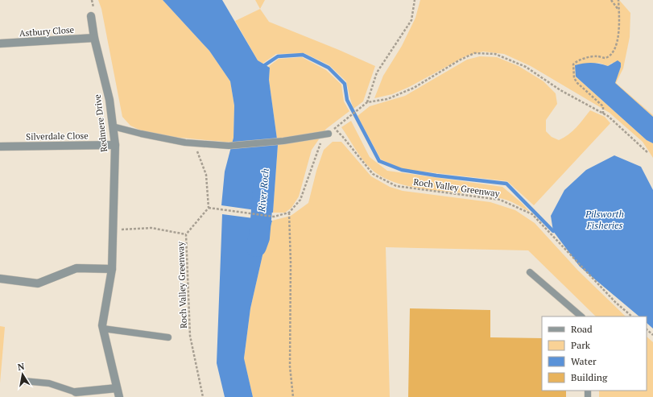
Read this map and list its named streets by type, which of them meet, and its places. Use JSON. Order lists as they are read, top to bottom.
{
  "streets": {
    "street": ["Astbury Close", "Redmere Drive", "Silverdale Close"],
    "path": ["Roch Valley Greenway"]
  },
  "crossings": [
    ["Astbury Close", "Redmere Drive"],
    ["Redmere Drive", "Silverdale Close"]
  ],
  "water": ["River Roch", "Pilsworth Fisheries"],
  "legend": [
    "Road",
    "Park",
    "Water",
    "Building"
  ],
  "north": "top"
}
